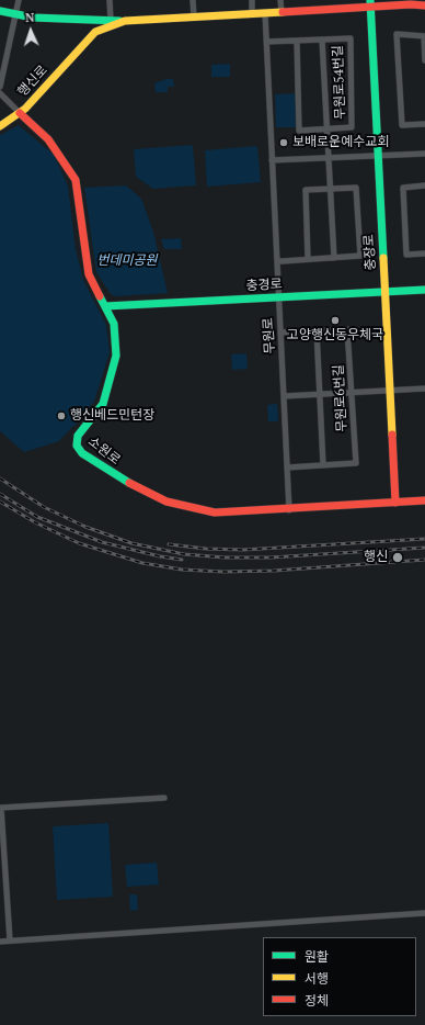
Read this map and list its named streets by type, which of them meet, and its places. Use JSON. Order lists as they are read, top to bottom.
{
  "streets": {
    "main road": [
      "행신로",
      "충장로",
      "충경로",
      "소원로"
    ],
    "street": ["무원로54번길", "무원로", "무원로6번길"]
  },
  "crossings": [
    ["행신로", "충장로"],
    ["행신로", "무원로"],
    ["행신로", "소원로"],
    ["무원로54번길", "무원로"],
    ["충장로", "충경로"],
    ["충장로", "소원로"],
    ["충경로", "무원로"],
    ["충경로", "소원로"],
    ["무원로", "무원로6번길"],
    ["무원로", "소원로"]
  ],
  "parks": ["번데미공원"],
  "places": [
    "보배로운예수교회",
    "고양행신동우체국",
    "행신베드민턴장",
    "행신"
  ],
  "legend": ["원활", "서행", "정체"],
  "north": "top"
}
